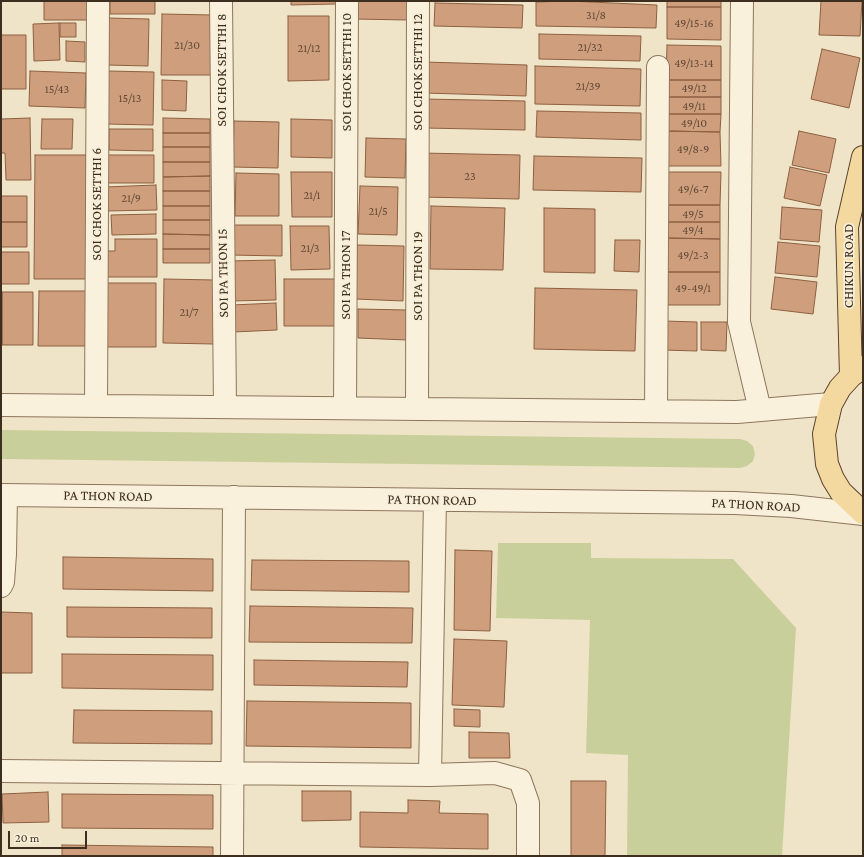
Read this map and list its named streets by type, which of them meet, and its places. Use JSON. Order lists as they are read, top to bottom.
{
  "streets": {
    "main road": ["CHIKUN ROAD"],
    "street": [
      "SOI CHOK SETTHI 8",
      "SOI CHOK SETTHI 10",
      "SOI CHOK SETTHI 12",
      "SOI CHOK SETTHI 6",
      "SOI PA THON 15",
      "SOI PA THON 17",
      "SOI PA THON 19",
      "PA THON ROAD"
    ]
  },
  "crossings": [
    ["SOI CHOK SETTHI 8", "SOI PA THON 15"],
    ["SOI CHOK SETTHI 10", "SOI PA THON 17"],
    ["SOI CHOK SETTHI 12", "SOI PA THON 19"]
  ],
  "house_numbers": [
    "31/8",
    "49/15-16",
    "21/30",
    "21/32",
    "21/12",
    "49/13-14",
    "21/39",
    "49/12",
    "15/43",
    "15/13",
    "49/11",
    "49/10",
    "49/8-9",
    "23",
    "49/6-7",
    "21/1",
    "21/9",
    "21/5",
    "49/5",
    "49/4",
    "21/3",
    "49/2-3",
    "49-49/1",
    "21/7"
  ],
  "scale_bar": "20 m"
}
